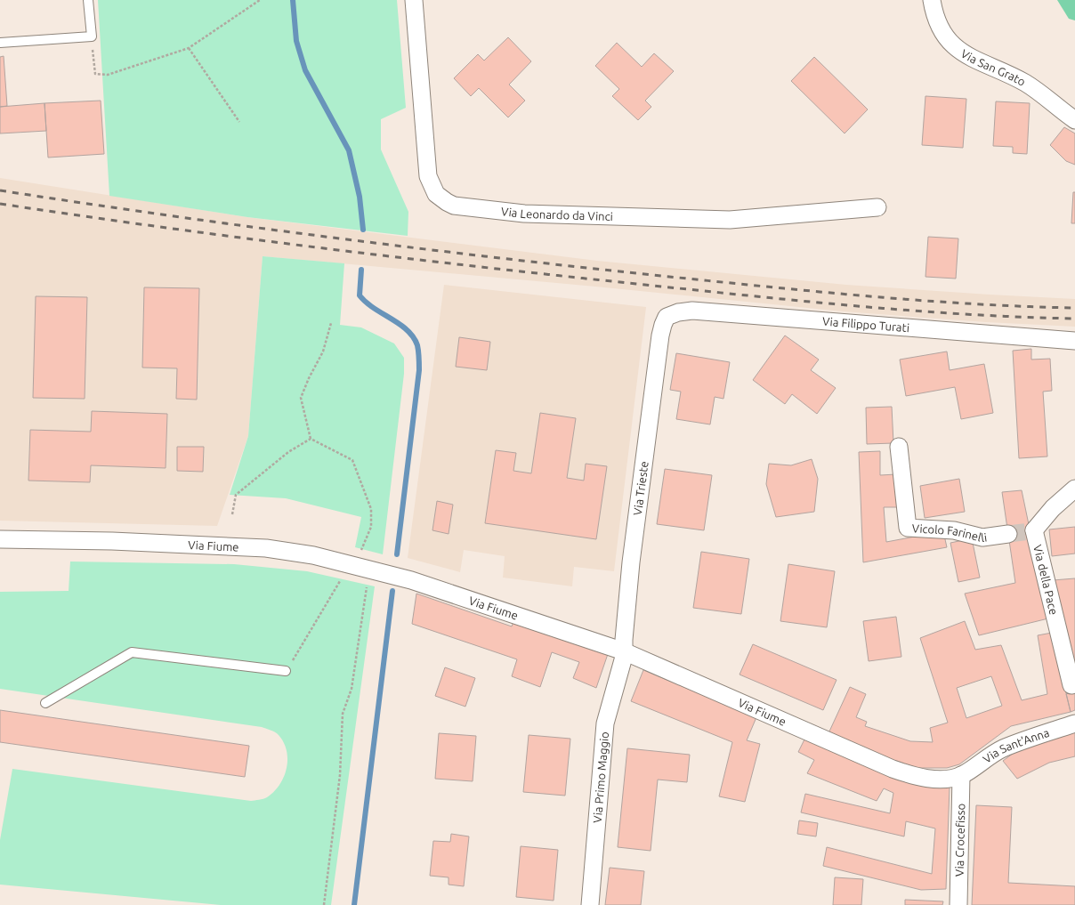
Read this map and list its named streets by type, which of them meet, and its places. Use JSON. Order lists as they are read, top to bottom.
{
  "streets": {
    "street": [
      "Via San Grato",
      "Via Leonardo da Vinci",
      "Via Filippo Turati",
      "Via Trieste",
      "Vicolo Farinelli",
      "Via Fiume",
      "Via della Pace",
      "Via Sant'Anna",
      "Via Primo Maggio",
      "Via Crocefisso"
    ]
  },
  "crossings": [
    ["Via Filippo Turati", "Via Trieste"],
    ["Via Trieste", "Via Fiume"],
    ["Via Trieste", "Via Primo Maggio"],
    ["Via Fiume", "Via Sant'Anna"],
    ["Via Fiume", "Via Primo Maggio"],
    ["Via Fiume", "Via Crocefisso"],
    ["Via Sant'Anna", "Via Crocefisso"]
  ]
}
